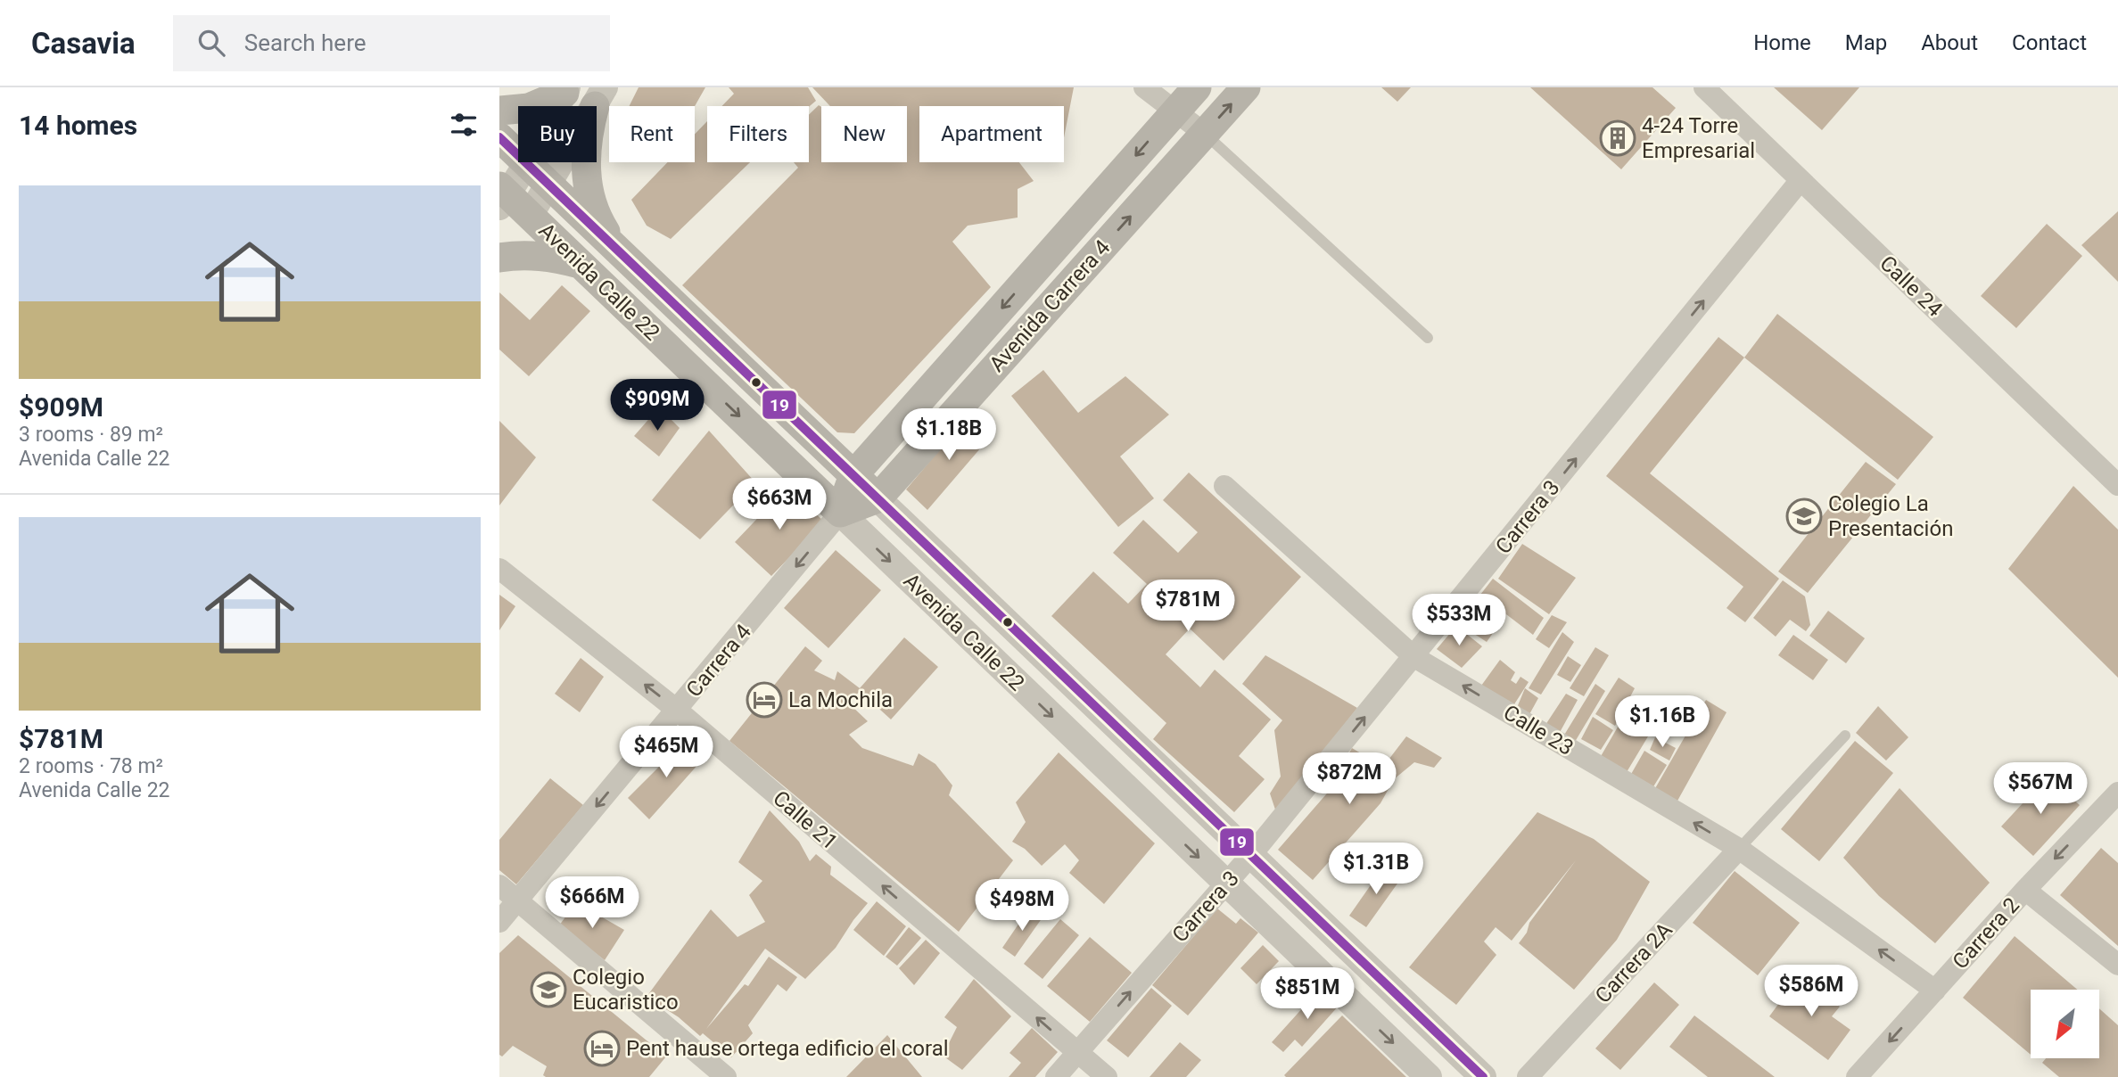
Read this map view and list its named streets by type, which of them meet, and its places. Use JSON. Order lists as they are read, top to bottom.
{
  "streets": {
    "main road": ["Avenida Calle 22", "Avenida Carrera 4"],
    "street": [
      "Calle 24",
      "Carrera 3",
      "Carrera 4",
      "Calle 23",
      "Calle 21",
      "Carrera 2",
      "Carrera 2A"
    ]
  },
  "crossings": [
    ["Avenida Calle 22", "Avenida Carrera 4"],
    ["Avenida Calle 22", "Carrera 3"],
    ["Avenida Calle 22", "Carrera 4"],
    ["Calle 24", "Carrera 3"],
    ["Avenida Carrera 4", "Carrera 4"],
    ["Carrera 3", "Calle 23"],
    ["Carrera 3", "Calle 21"],
    ["Carrera 4", "Calle 21"],
    ["Calle 23", "Carrera 2"],
    ["Calle 23", "Carrera 2A"]
  ],
  "one_way": [
    "Carrera 3",
    "Carrera 4",
    "Calle 23",
    "Calle 21",
    "Carrera 2"
  ],
  "places": {
    "building": ["4-24 Torre Empresarial"],
    "school or university": ["Colegio La Presentación", "Colegio Eucaristico"],
    "hotel": ["La Mochila", "Pent hause ortega edificio el coral"]
  },
  "lines": ["transit line 19"],
  "north": "bottom left",
  "page": {
    "header": "Casavia",
    "search": "Search here",
    "nav": [
      "Home",
      "Map",
      "About",
      "Contact"
    ],
    "heading": "14 homes",
    "chip": [
      "Buy",
      "Rent",
      "Filters",
      "New",
      "Apartment"
    ],
    "list": [
      {
        "name": "$909M",
        "note": "3 rooms · 89 m² · Avenida Calle 22"
      },
      {
        "name": "$781M",
        "note": "2 rooms · 78 m² · Avenida Calle 22"
      }
    ],
    "price": [
      "$909M",
      "$1.18B",
      "$663M",
      "$781M",
      "$533M",
      "$1.16B",
      "$465M",
      "$872M",
      "$567M",
      "$1.31B",
      "$666M",
      "$498M",
      "$586M",
      "$851M"
    ]
  }
}
